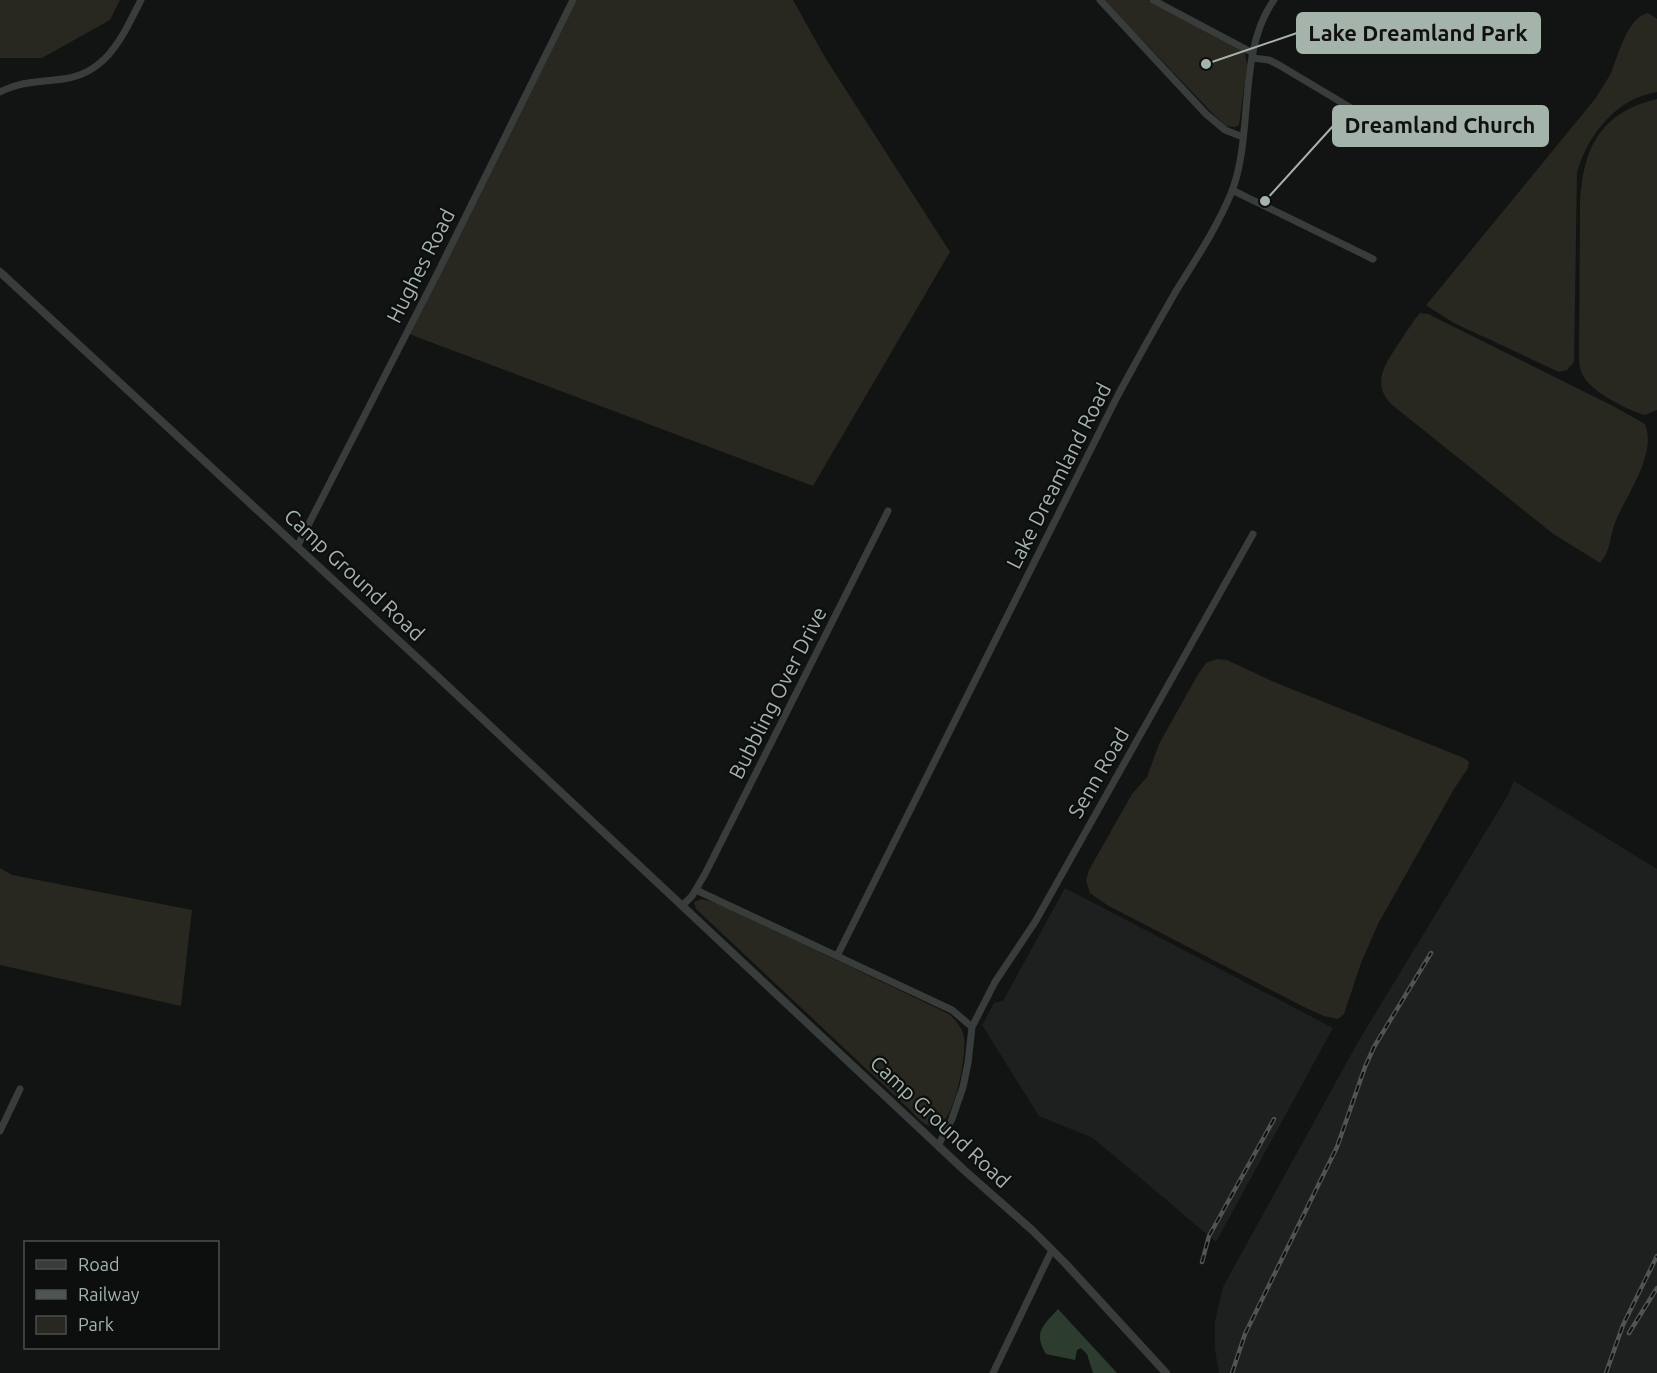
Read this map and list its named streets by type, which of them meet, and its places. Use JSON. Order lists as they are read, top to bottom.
{
  "streets": {
    "street": [
      "Hughes Road",
      "Lake Dreamland Road",
      "Camp Ground Road",
      "Bubbling Over Drive",
      "Senn Road"
    ]
  },
  "crossings": [
    ["Hughes Road", "Camp Ground Road"]
  ],
  "places": ["Lake Dreamland Park", "Dreamland Church"],
  "legend": ["Road", "Railway", "Park"]
}
